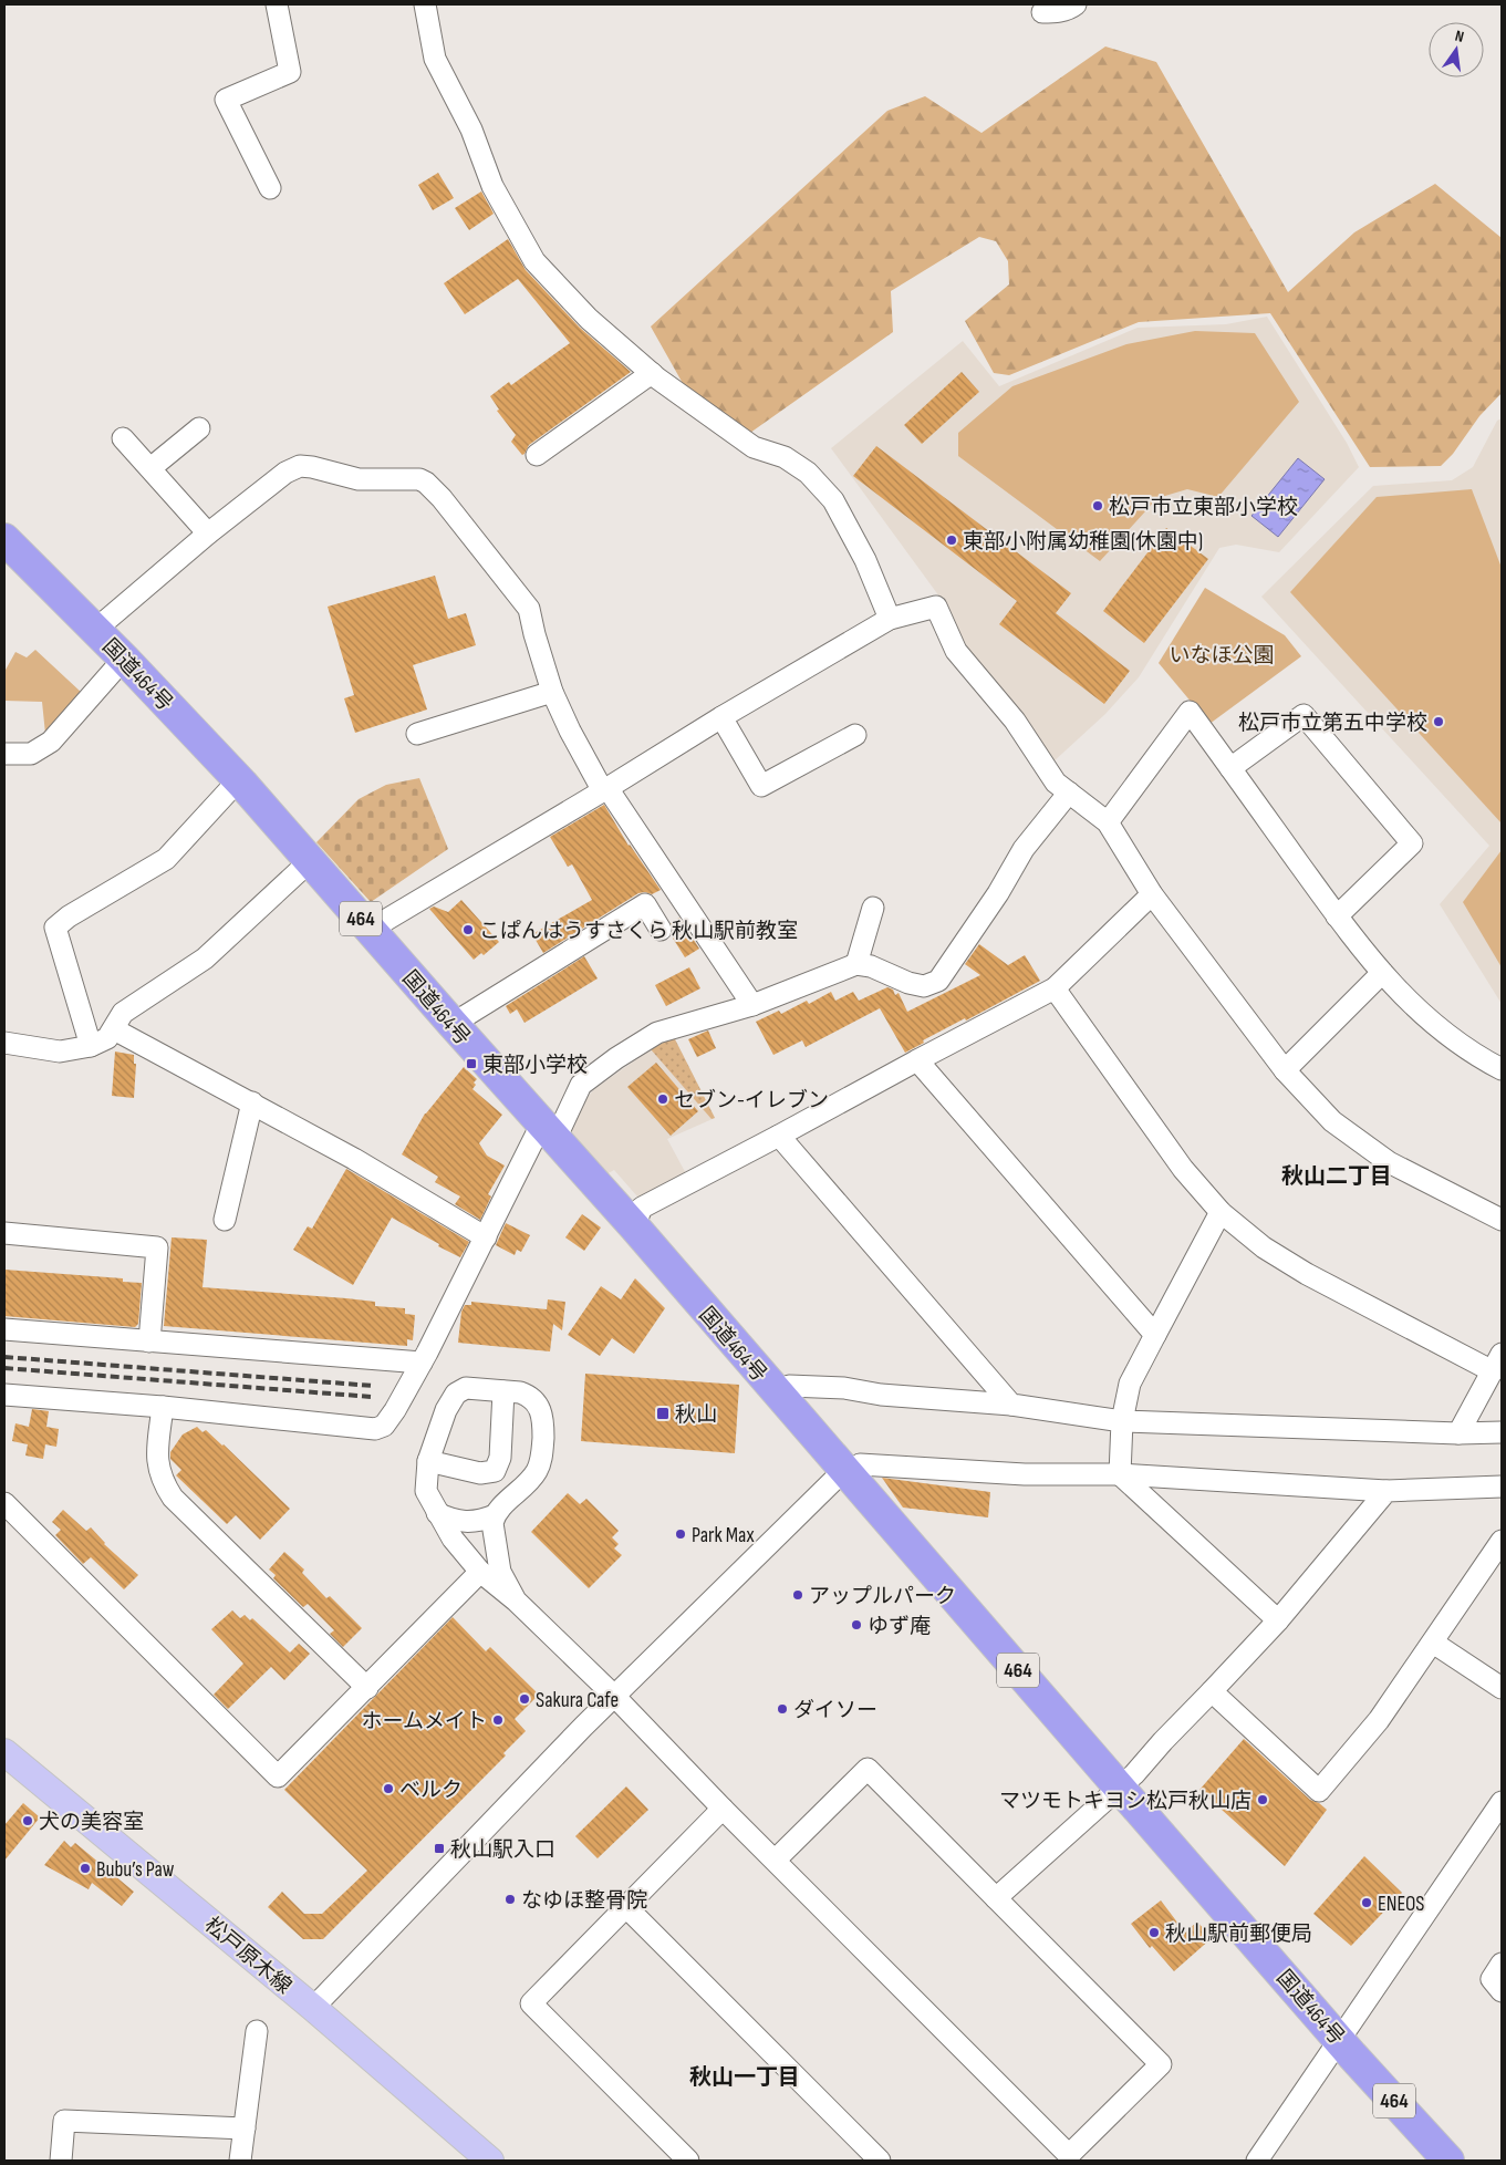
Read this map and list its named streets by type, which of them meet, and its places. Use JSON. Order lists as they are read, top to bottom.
{
  "streets": {
    "highway": ["国道464号", "464"],
    "main road": ["松戸原木線"]
  },
  "districts": ["秋山二丁目", "秋山一丁目"],
  "parks": ["いなほ公園"],
  "places": {
    "other": [
      "松戸市立東部小学校",
      "東部小附属幼稚園(休園中)",
      "松戸市立第五中学校",
      "こぱんはうすさくら 秋山駅前教室",
      "セブン-イレブン",
      "Park Max",
      "アップルパーク",
      "ゆず庵",
      "Sakura Cafe",
      "ダイソー",
      "ホームメイト",
      "ベルク",
      "マツモトキヨシ松戸秋山店",
      "犬の美容室",
      "Bubu’s Paw",
      "なゆほ整骨院",
      "ENEOS",
      "秋山駅前郵便局"
    ],
    "transit": ["東部小学校", "秋山", "秋山駅入口"]
  },
  "north": "top"
}
